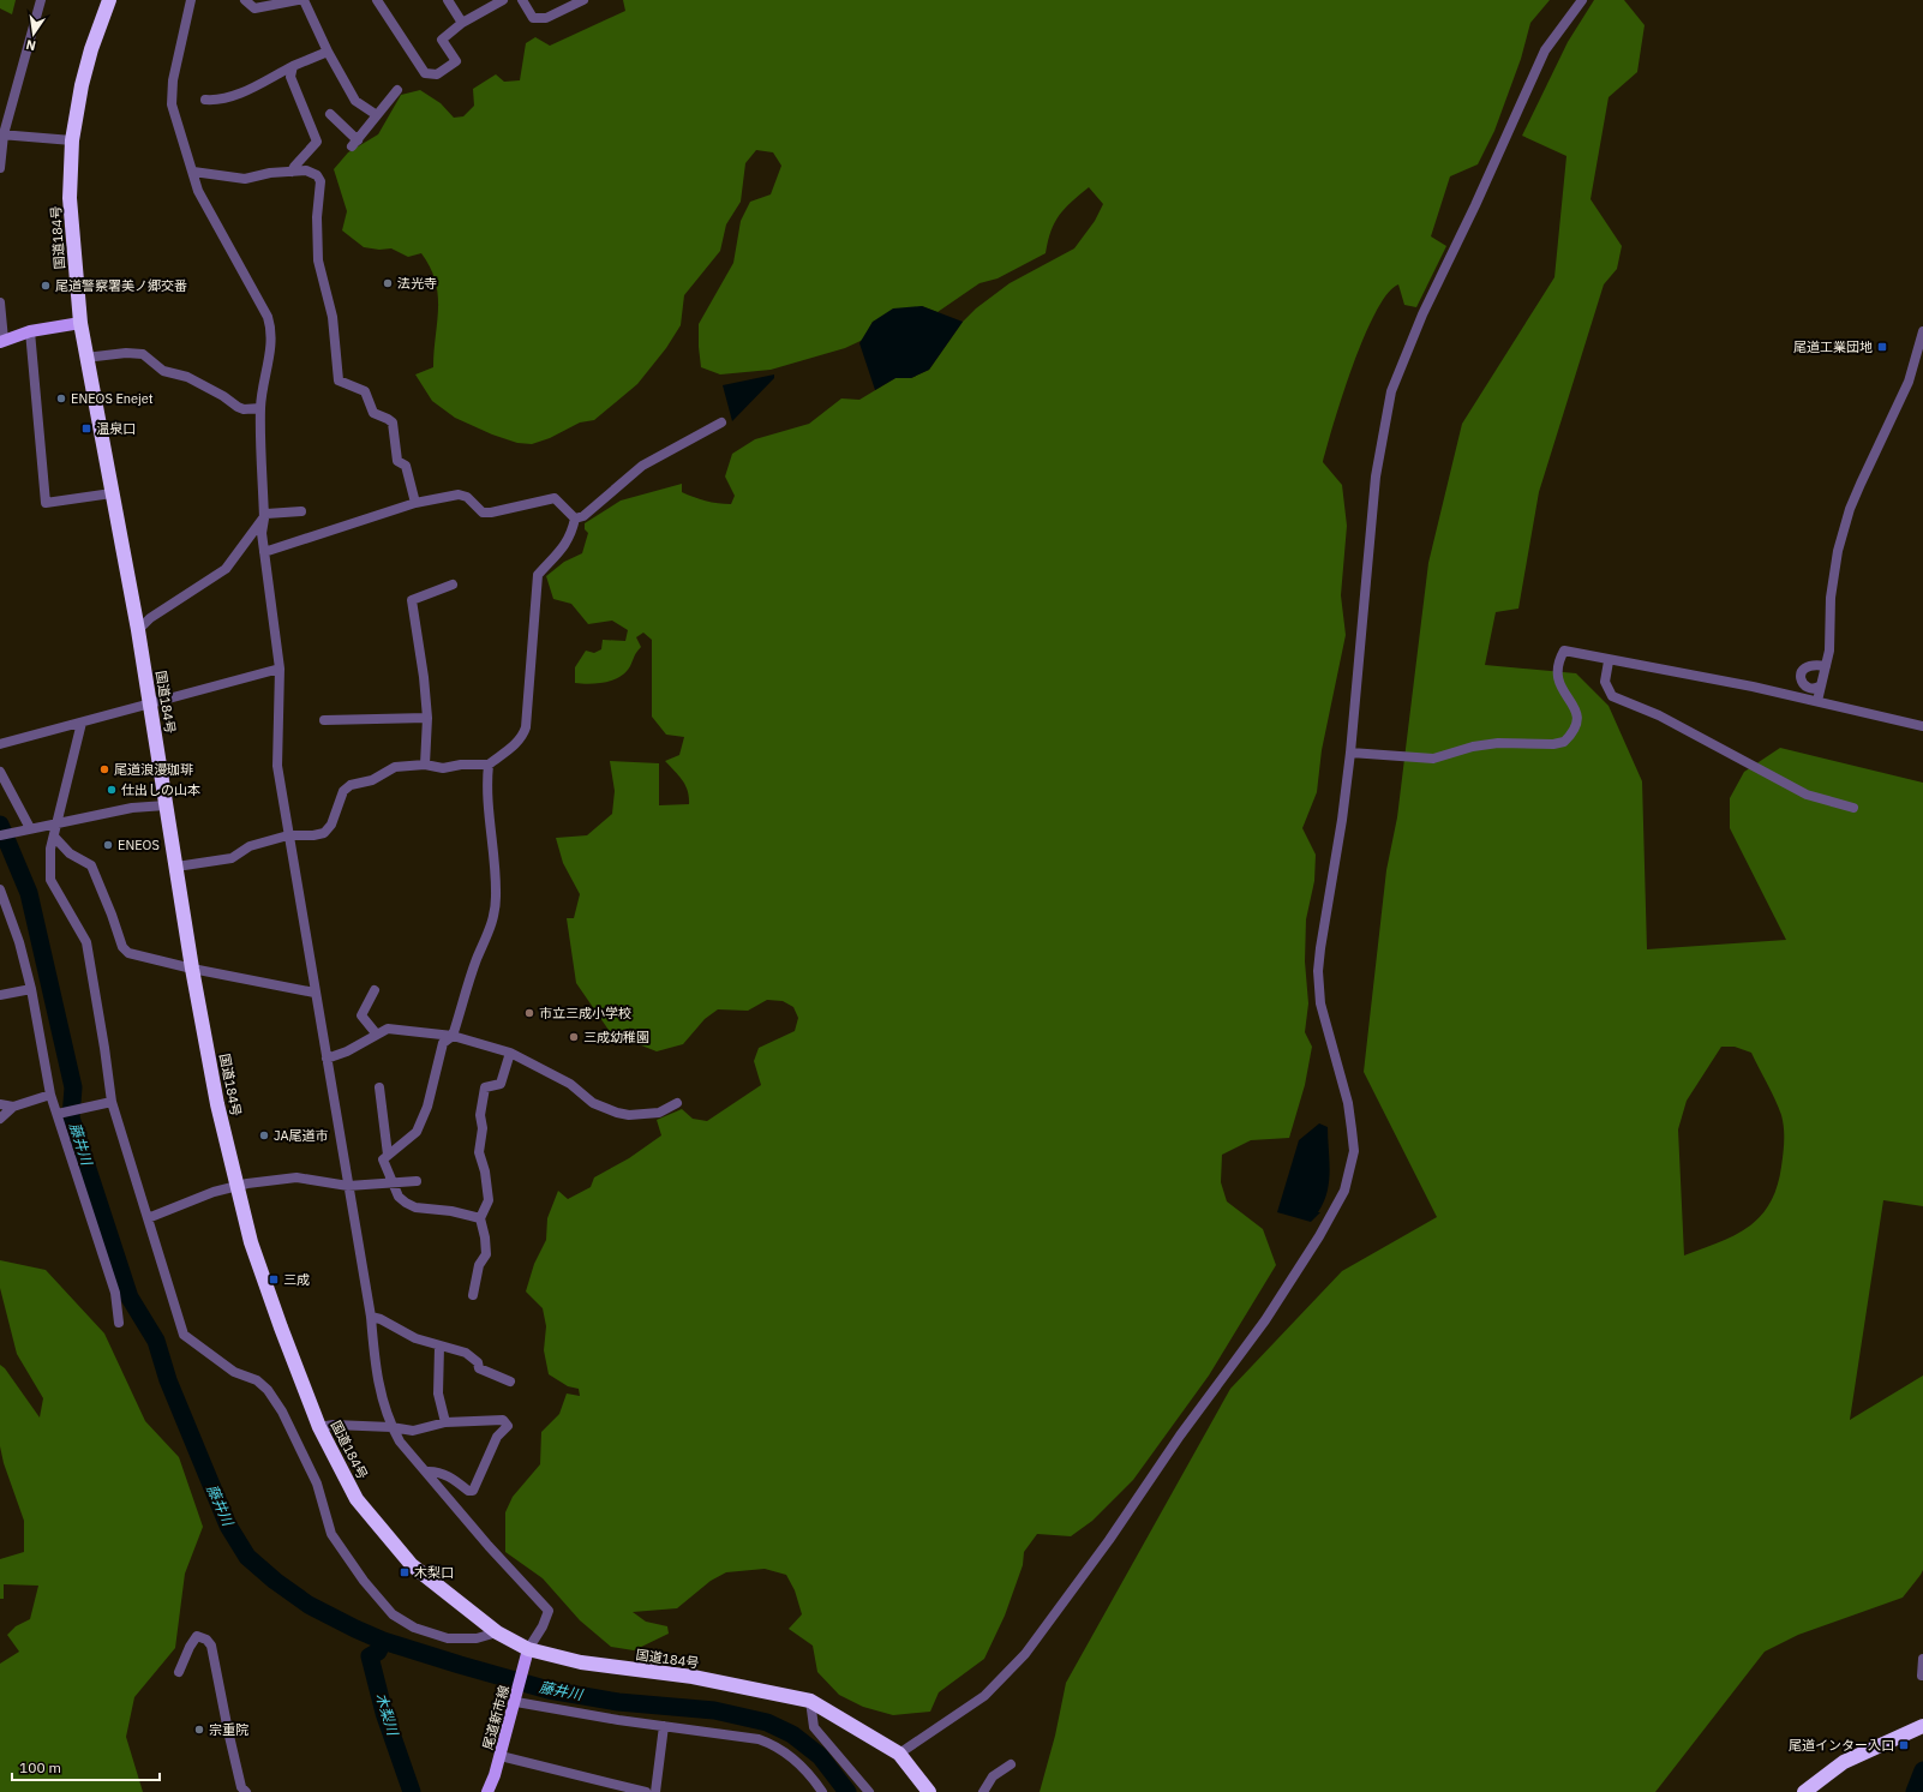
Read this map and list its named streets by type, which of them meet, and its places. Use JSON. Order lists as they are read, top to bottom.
{
  "streets": {
    "highway": ["国道184号"],
    "main road": ["尾道新市線"]
  },
  "crossings": [
    ["国道184号", "尾道新市線"]
  ],
  "water": ["藤井川", "木梨川"],
  "places": {
    "other": [
      "法光寺",
      "尾道警察署美ノ郷交番",
      "ENEOS Enejet",
      "尾道浪漫珈琲",
      "仕出しの山本",
      "ENEOS",
      "市立三成小学校",
      "三成幼稚園",
      "JA尾道市",
      "宗重院"
    ],
    "transit": [
      "尾道工業団地",
      "温泉口",
      "三成",
      "木梨口",
      "尾道インター入口"
    ]
  },
  "scale_bar": "100 m",
  "north": "bottom"
}
